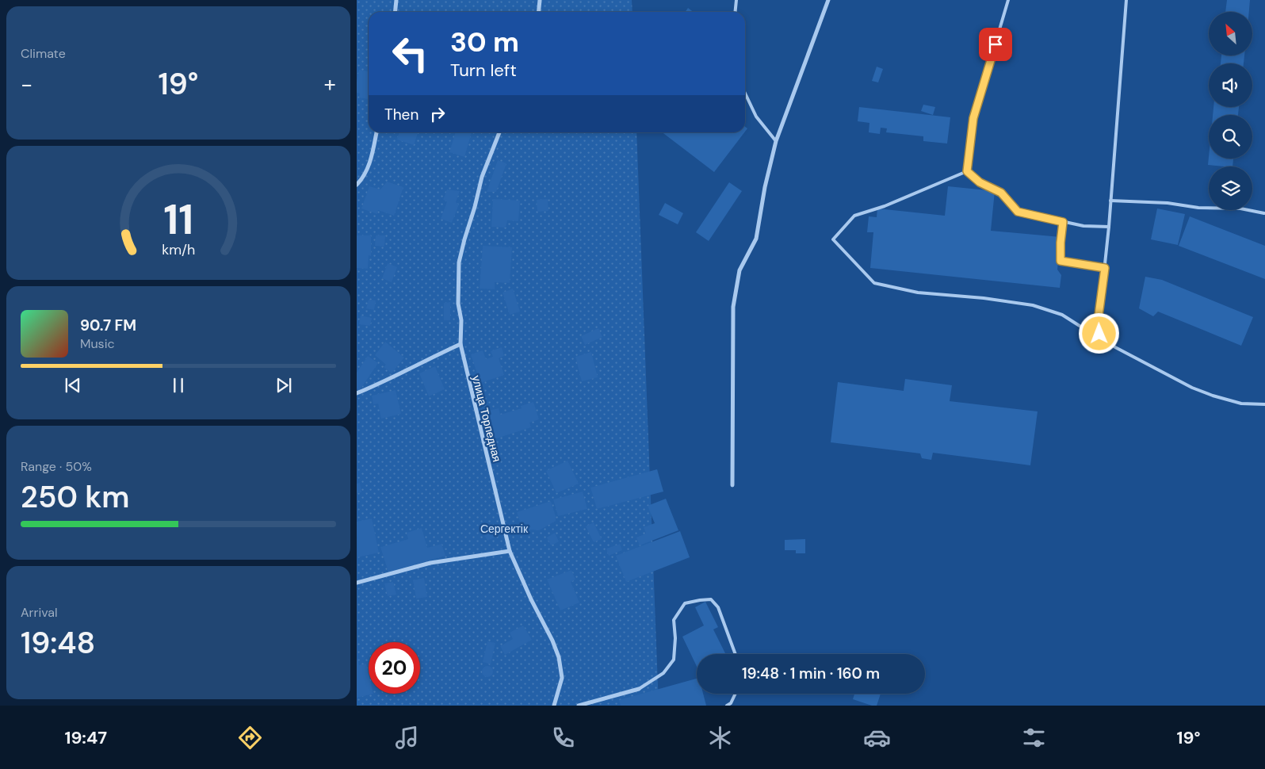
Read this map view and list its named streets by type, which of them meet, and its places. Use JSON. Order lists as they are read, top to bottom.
{
  "streets": {
    "street": ["улица Торпедная"]
  },
  "parks": ["Сергектік"],
  "north": "top left",
  "page": {
    "tile": [
      "Climate",
      ["Range · 50%", "250 km"],
      ["Arrival", "19:48"]
    ],
    "turn": ["30 m", "Turn left"],
    "heat": ["−", "19°", "+"],
    "then": "Then",
    "song": ["90.7 FM", "Music"],
    "limit": "20",
    "trip": "19:48 · 1 min · 160 m",
    "tabs": ["19:47", "19°"],
    "gauge": ["11", "km/h"]
  }
}
